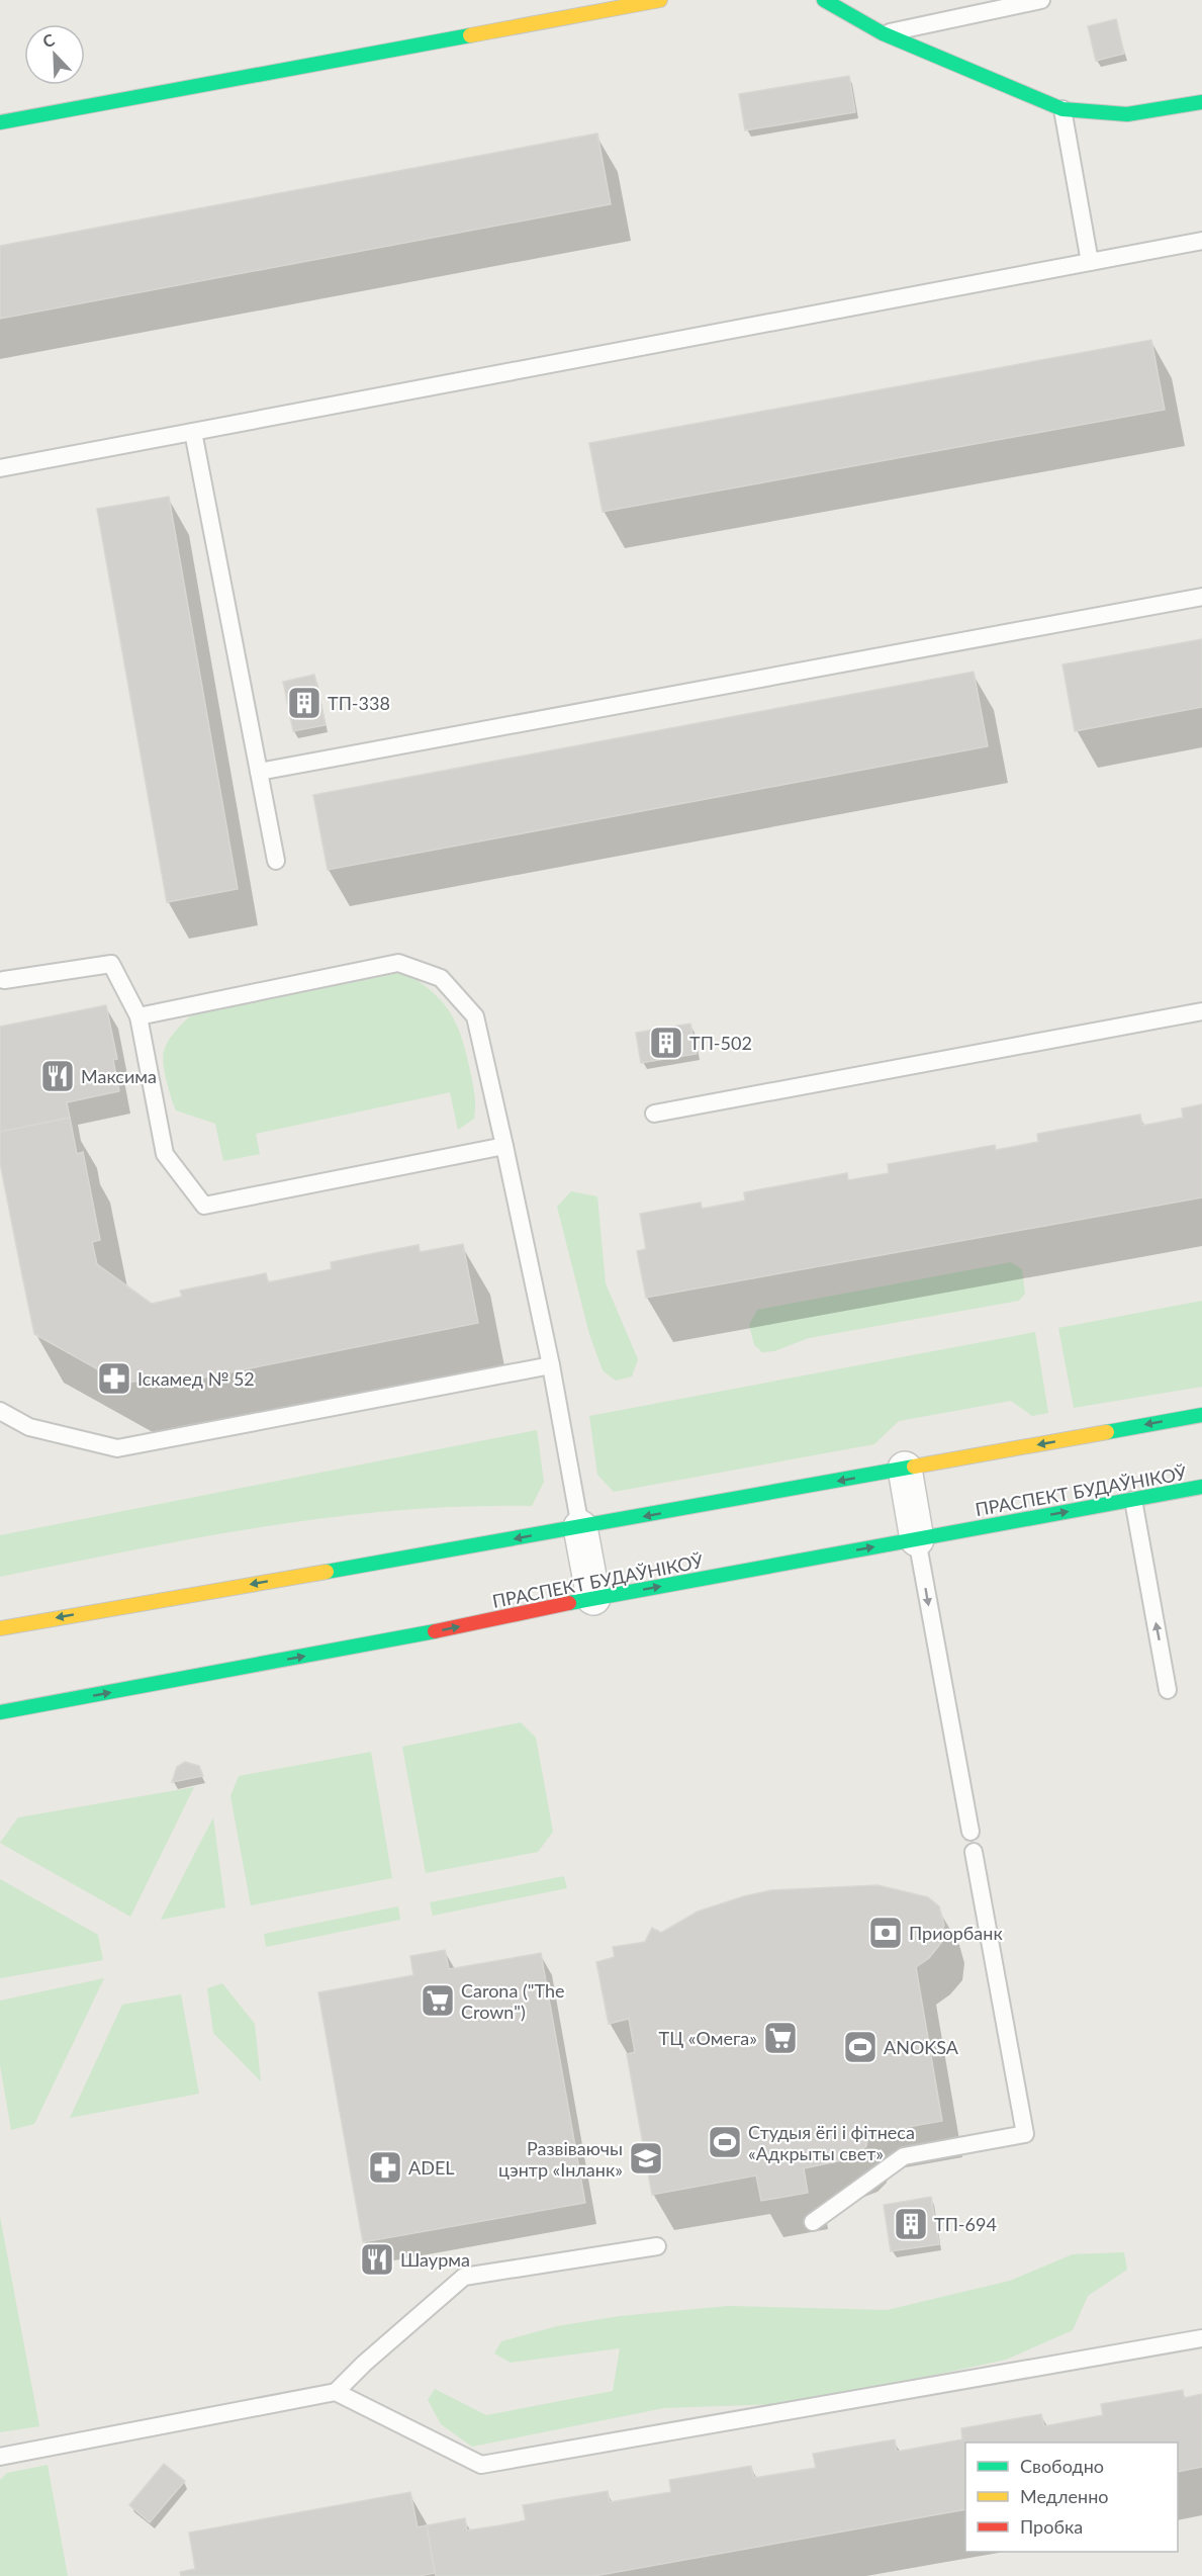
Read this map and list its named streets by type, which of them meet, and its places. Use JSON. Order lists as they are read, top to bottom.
{
  "streets": {
    "main road": ["ПРАСПЕКТ БУДАЎНІКОЎ"]
  },
  "places": {
    "building": ["ТП-338", "ТП-502", "ТП-694"],
    "restaurant": ["Максима", "Шаурма"],
    "pharmacy": ["Іскамед № 52", "ADEL"],
    "bank": ["Приорбанк"],
    "supermarket": ["Carona (\"The Crown\")", "ТЦ «Омега»"],
    "sports": ["ANOKSA", "Студыя ёгі і фітнеса «Адкрыты свет»"],
    "school or university": ["Развіваючы цэнтр «Інланк»"]
  },
  "legend": ["Свободно", "Медленно", "Пробка"],
  "north": "top left"
}
